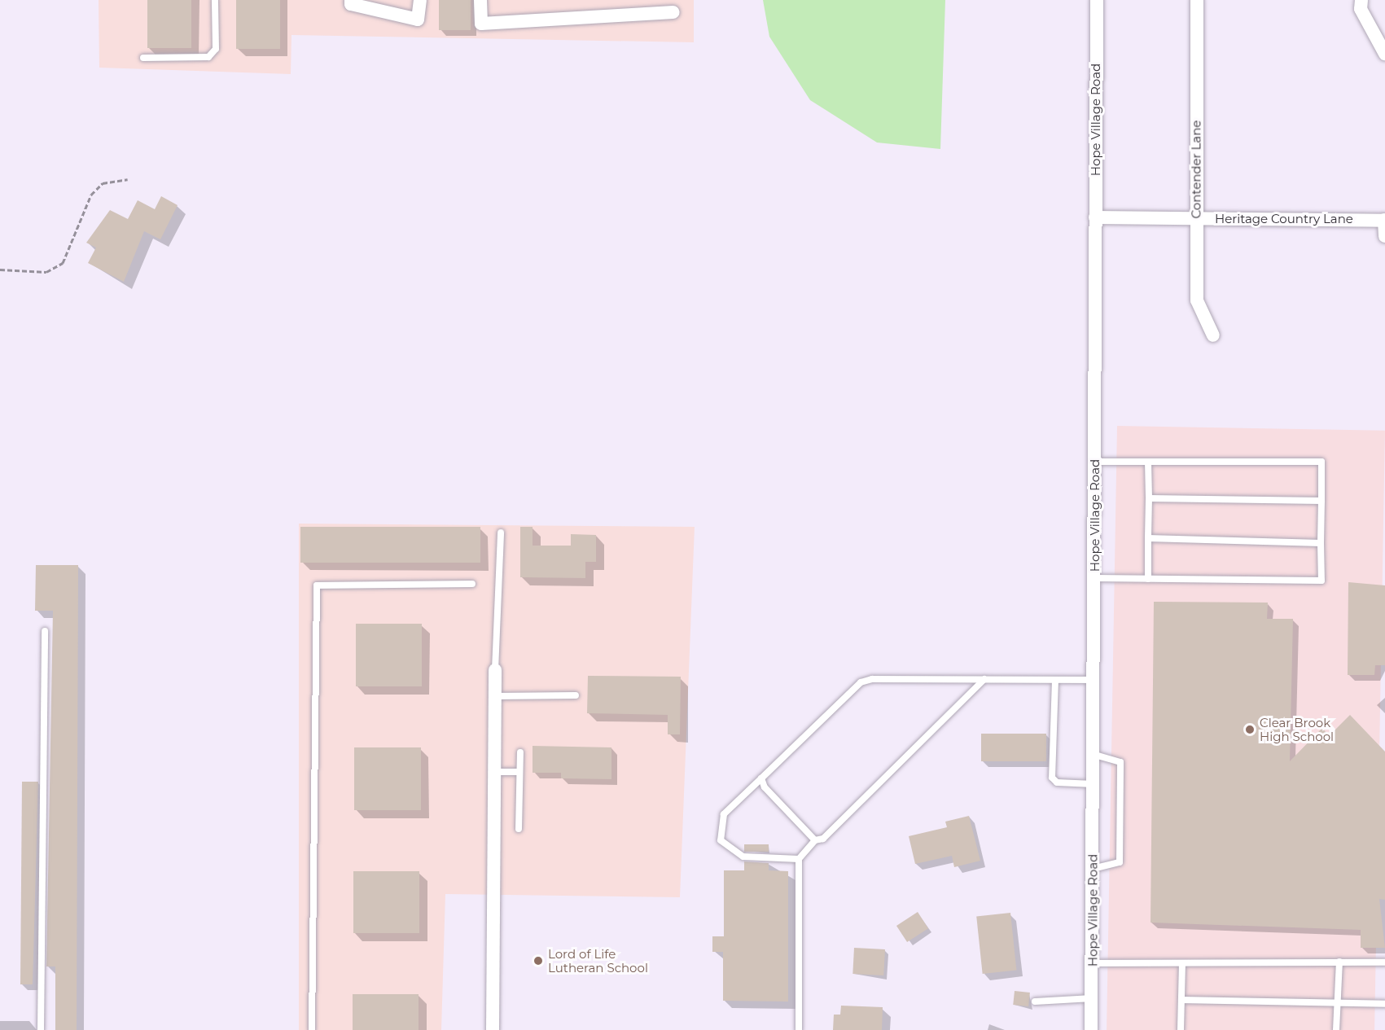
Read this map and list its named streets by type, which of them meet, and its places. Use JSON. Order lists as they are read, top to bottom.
{
  "streets": {
    "street": ["Hope Village Road", "Contender Lane", "Heritage Country Lane"]
  },
  "crossings": [
    ["Hope Village Road", "Heritage Country Lane"],
    ["Contender Lane", "Heritage Country Lane"]
  ],
  "places": ["Clear Brook High School", "Lord of Life Lutheran School"]
}
